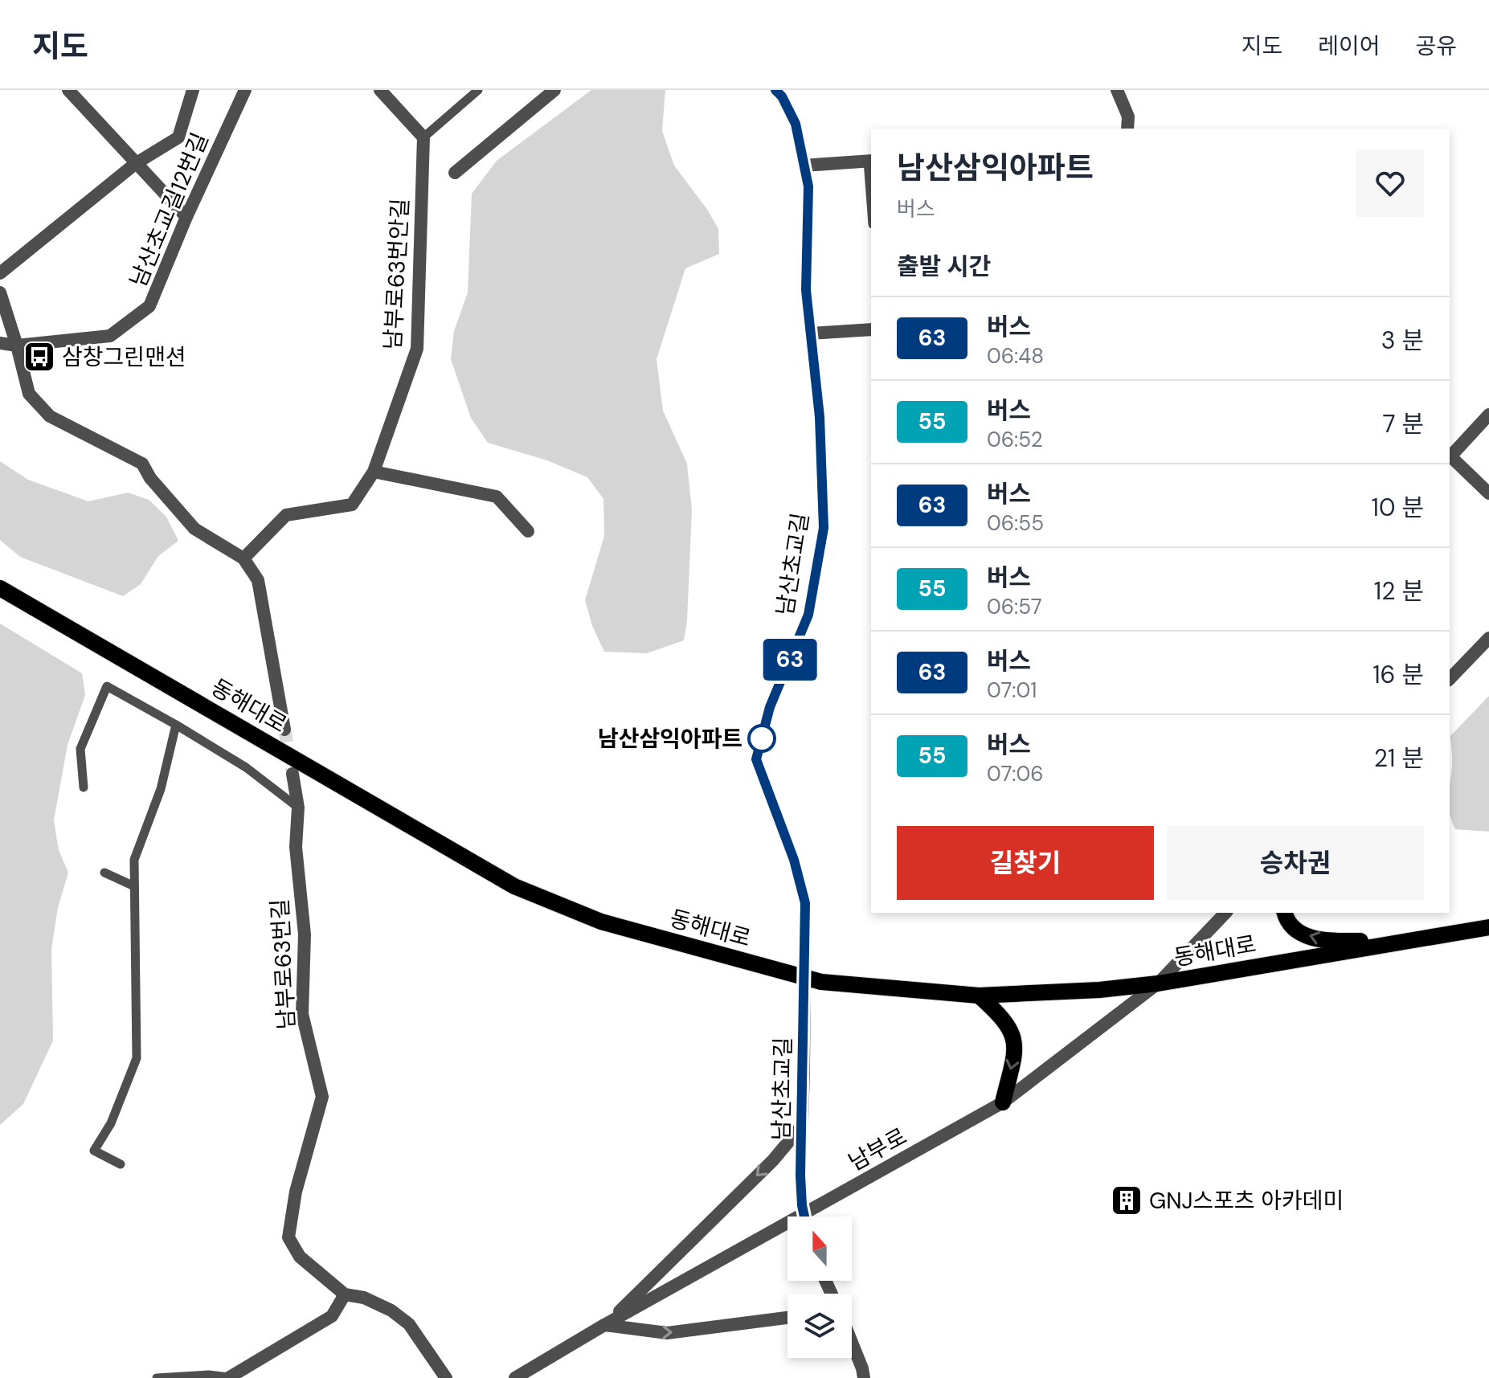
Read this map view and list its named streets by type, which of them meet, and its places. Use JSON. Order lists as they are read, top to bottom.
{
  "streets": {
    "main road": ["동해대로"],
    "street": [
      "남산초교길12번길",
      "남부로63번안길",
      "남산초교길",
      "남부로63번길",
      "남부로"
    ]
  },
  "crossings": [
    ["동해대로", "남부로"]
  ],
  "places": {
    "bus stop": ["삼창그린맨션"],
    "other": ["남산삼익아파트"],
    "building": ["GNJ스포츠 아카데미"]
  },
  "lines": ["bus line 63"],
  "north": "top",
  "page": {
    "header": "지도",
    "nav": ["지도", "레이어", "공유"],
    "on_map": "63",
    "heading": [
      ["남산삼익아파트", "버스"],
      "출발 시간"
    ],
    "list": [
      {
        "mark": "63",
        "name": "버스",
        "note": "06:48",
        "value": "3 분"
      },
      {
        "mark": "55",
        "name": "버스",
        "note": "06:52",
        "value": "7 분"
      },
      {
        "mark": "63",
        "name": "버스",
        "note": "06:55",
        "value": "10 분"
      },
      {
        "mark": "55",
        "name": "버스",
        "note": "06:57",
        "value": "12 분"
      },
      {
        "mark": "63",
        "name": "버스",
        "note": "07:01",
        "value": "16 분"
      },
      {
        "mark": "55",
        "name": "버스",
        "note": "07:06",
        "value": "21 분"
      }
    ],
    "buttons": ["길찾기", "승차권"]
  }
}
